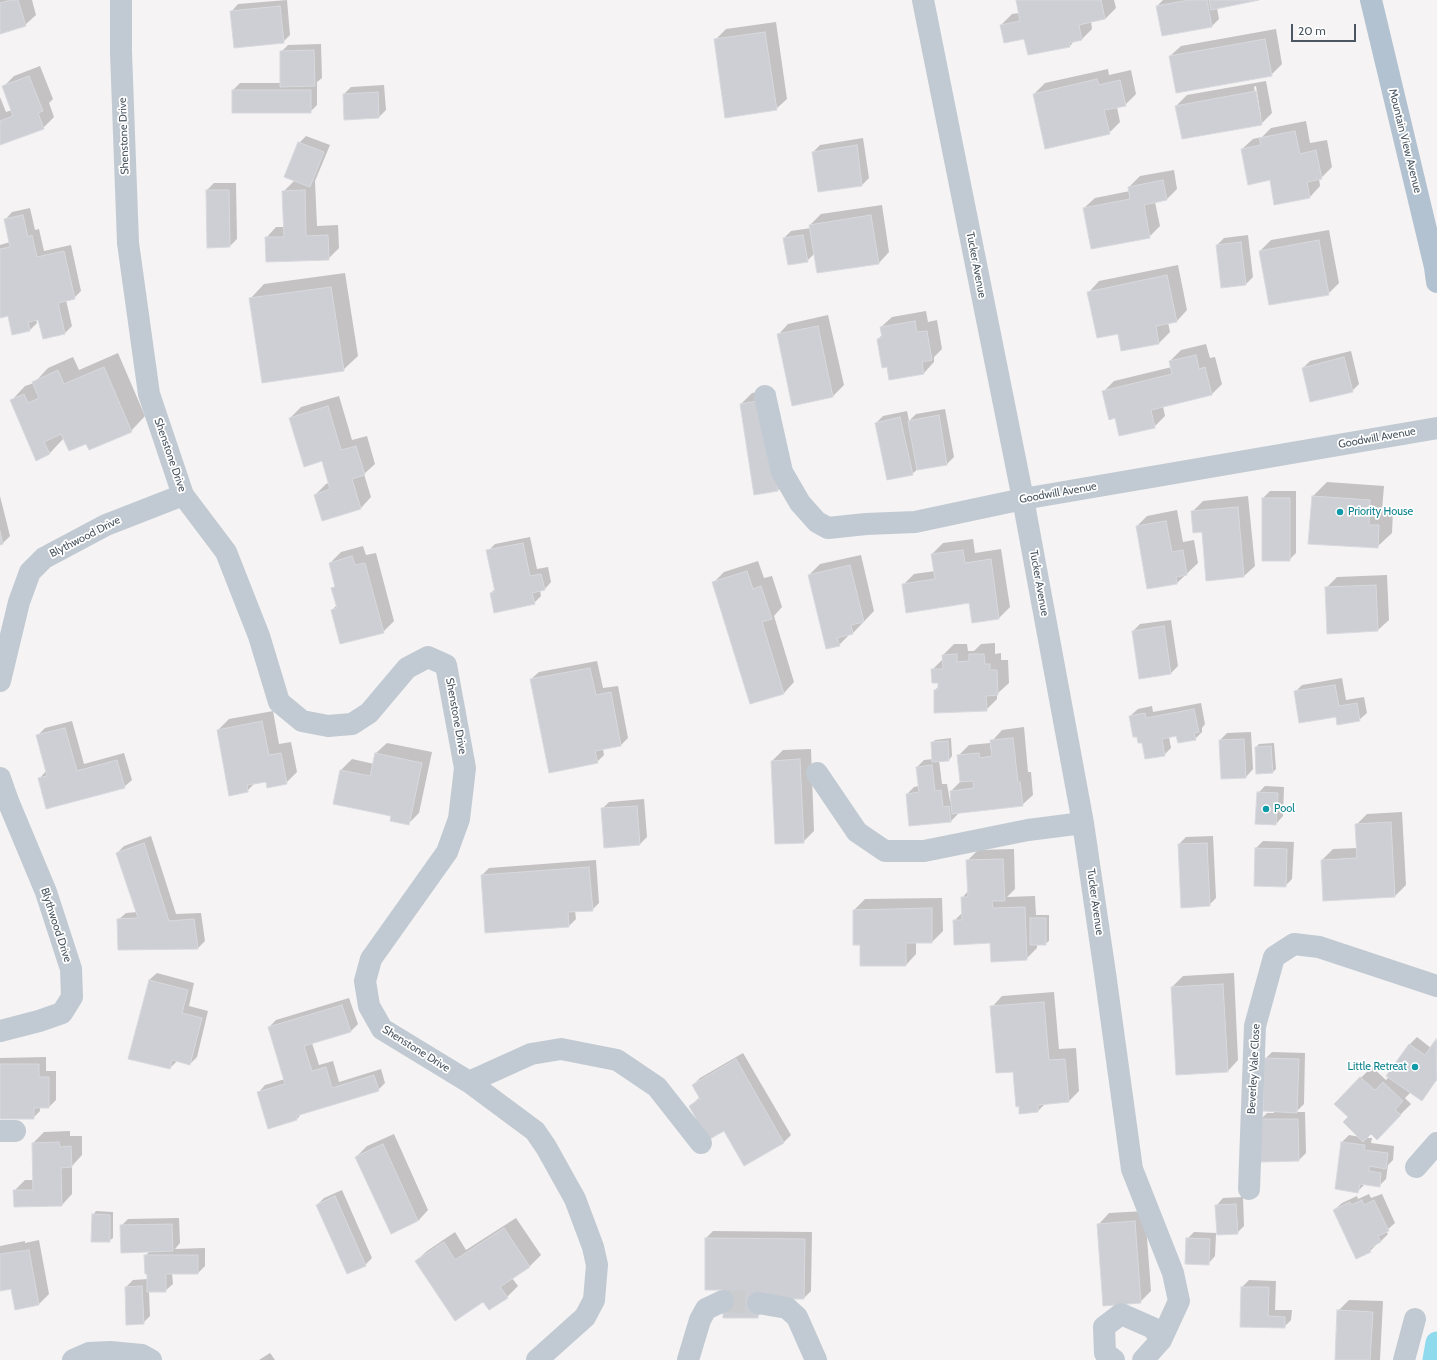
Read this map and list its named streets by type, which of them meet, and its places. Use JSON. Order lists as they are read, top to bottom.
{
  "streets": {
    "main road": ["Mountain View Avenue"],
    "street": [
      "Shenstone Drive",
      "Tucker Avenue",
      "Goodwill Avenue",
      "Blythwood Drive",
      "Beverley Vale Close"
    ]
  },
  "crossings": [
    ["Shenstone Drive", "Blythwood Drive"],
    ["Tucker Avenue", "Goodwill Avenue"]
  ],
  "places": ["Priority House", "Pool", "Little Retreat"],
  "scale_bar": "20 m"
}
